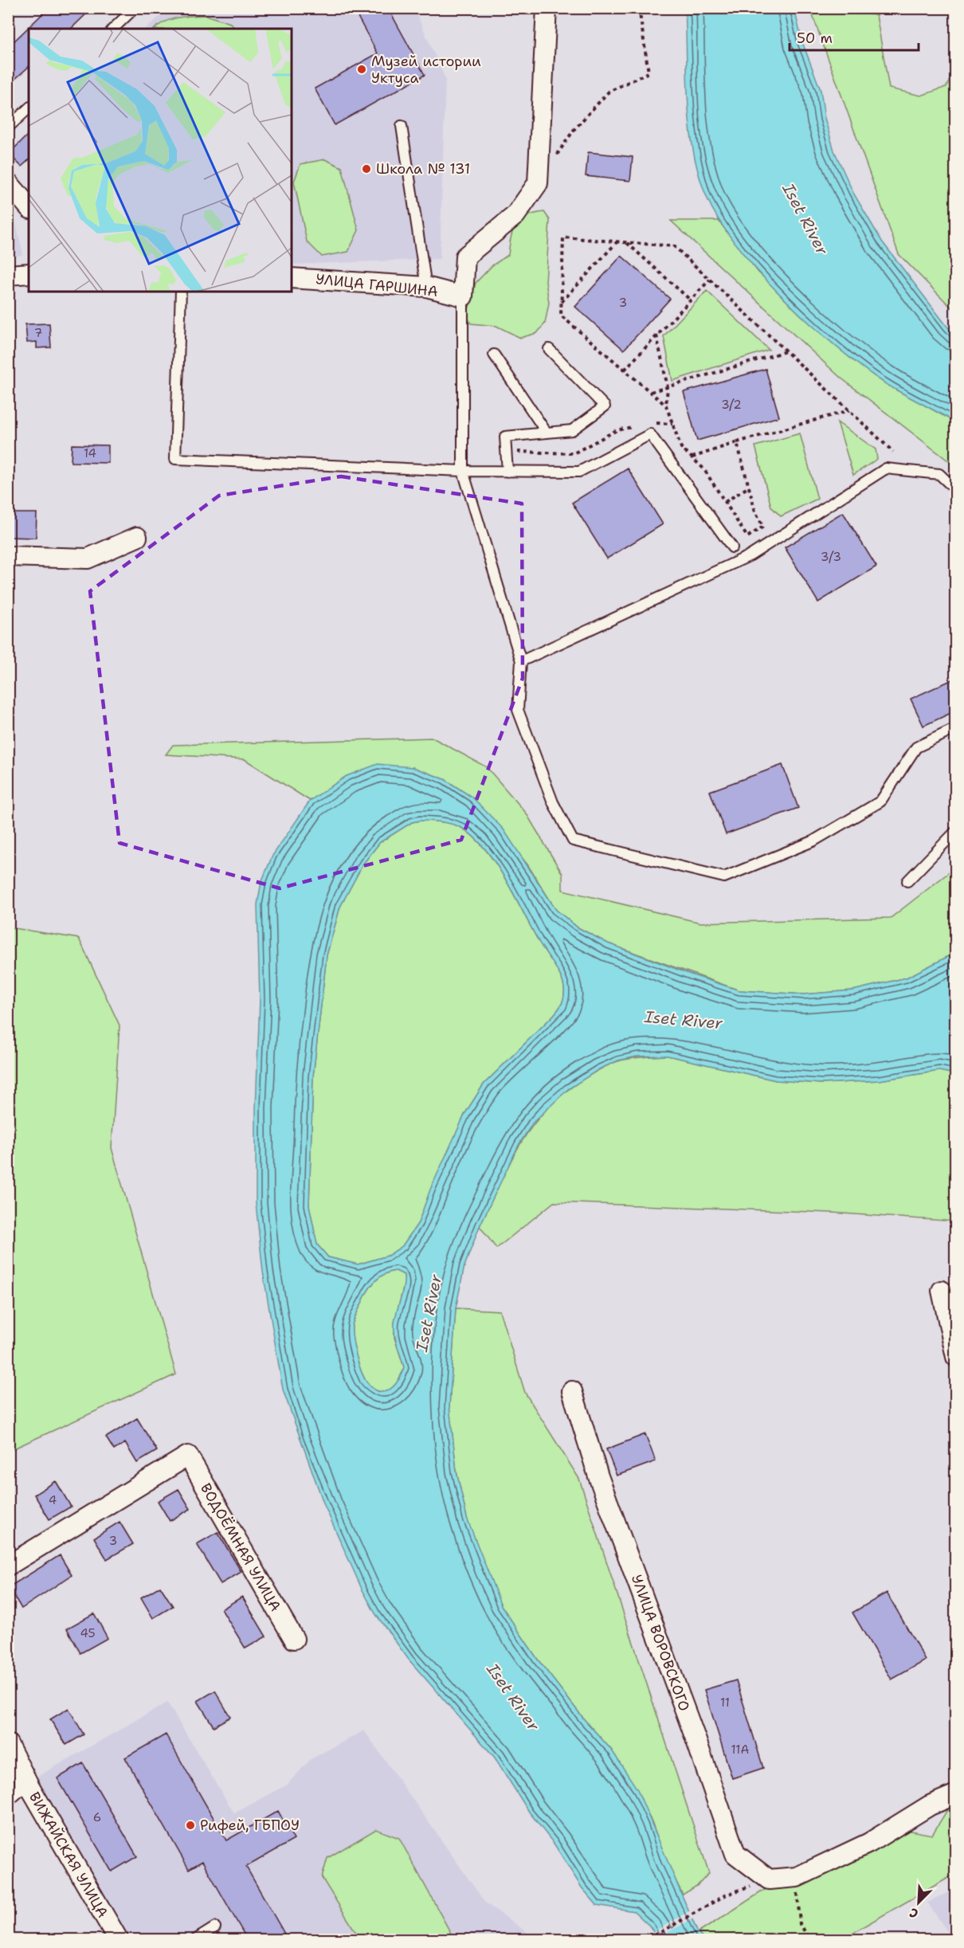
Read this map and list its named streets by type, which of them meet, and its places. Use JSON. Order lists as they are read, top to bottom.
{
  "streets": {
    "street": [
      "УЛИЦА ГАРШИНА",
      "ВОДОЁМНАЯ УЛИЦА",
      "УЛИЦА ВОРОВСКОГО",
      "ВИЖАЙСКАЯ УЛИЦА"
    ]
  },
  "water": ["Iset River"],
  "places": ["Музей истории Уктуса", "Школа № 131", "Рифей, ГБПОУ"],
  "house_numbers": [
    "3",
    "7",
    "3/2",
    "14",
    "3/3",
    "4",
    "3",
    "45",
    "11",
    "11А",
    "6"
  ],
  "scale_bar": "50 m",
  "north": "bottom left"
}
